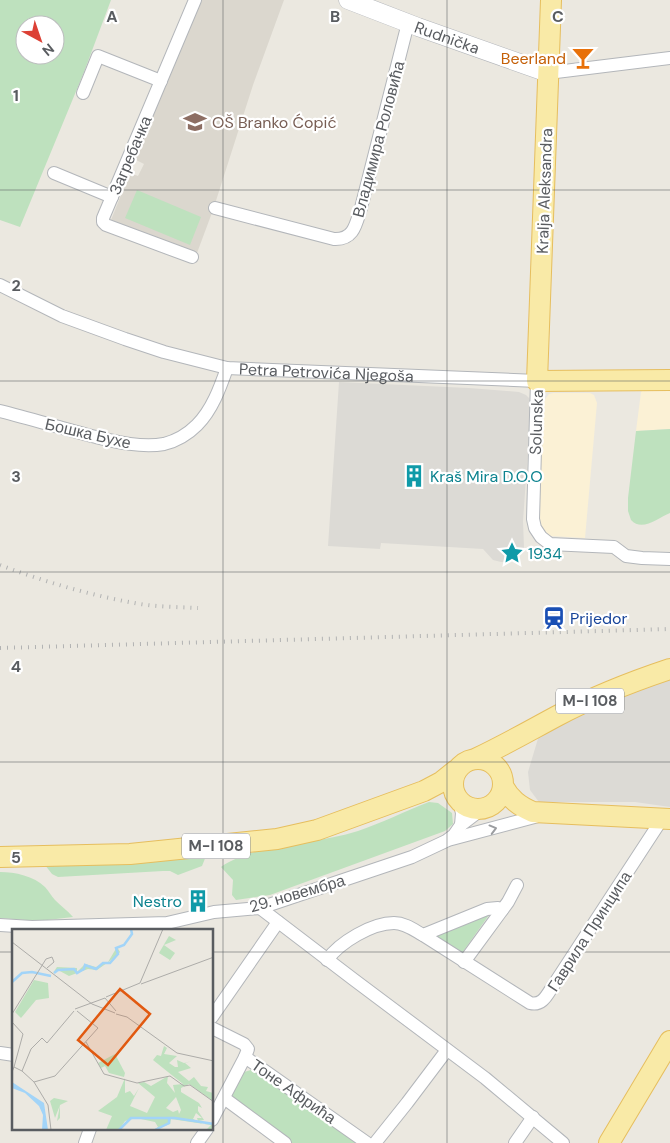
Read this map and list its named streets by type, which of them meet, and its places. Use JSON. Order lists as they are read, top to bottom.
{
  "streets": {
    "main road": ["Kralja Aleksandra", "Petra Petrovića Njegoša", "M-I 108"],
    "street": [
      "Rudnička",
      "Владимира Роловића",
      "Загребачка",
      "Solunska",
      "Бошка Бухе",
      "29. новембра",
      "Гаврила Принципа",
      "Тоне Афрића"
    ]
  },
  "crossings": [
    ["Rudnička", "Владимира Роловића"],
    ["Rudnička", "Kralja Aleksandra"],
    ["Kralja Aleksandra", "Petra Petrovića Njegoša"],
    ["Kralja Aleksandra", "Solunska"],
    ["Petra Petrovića Njegoša", "Solunska"],
    ["Petra Petrovića Njegoša", "Бошка Бухе"],
    ["M-I 108", "29. новембра"]
  ],
  "places": {
    "bar": ["Beerland"],
    "school or university": ["OŠ Branko Ćopić"],
    "building": ["Kraš Mira D.O.O", "Nestro"],
    "place": ["1934"],
    "station": ["Prijedor"]
  },
  "north": "bottom right",
  "grid": {
    "columns": ["A", "B", "C"],
    "rows": [
      "1",
      "2",
      "3",
      "4",
      "5"
    ]
  }
}
